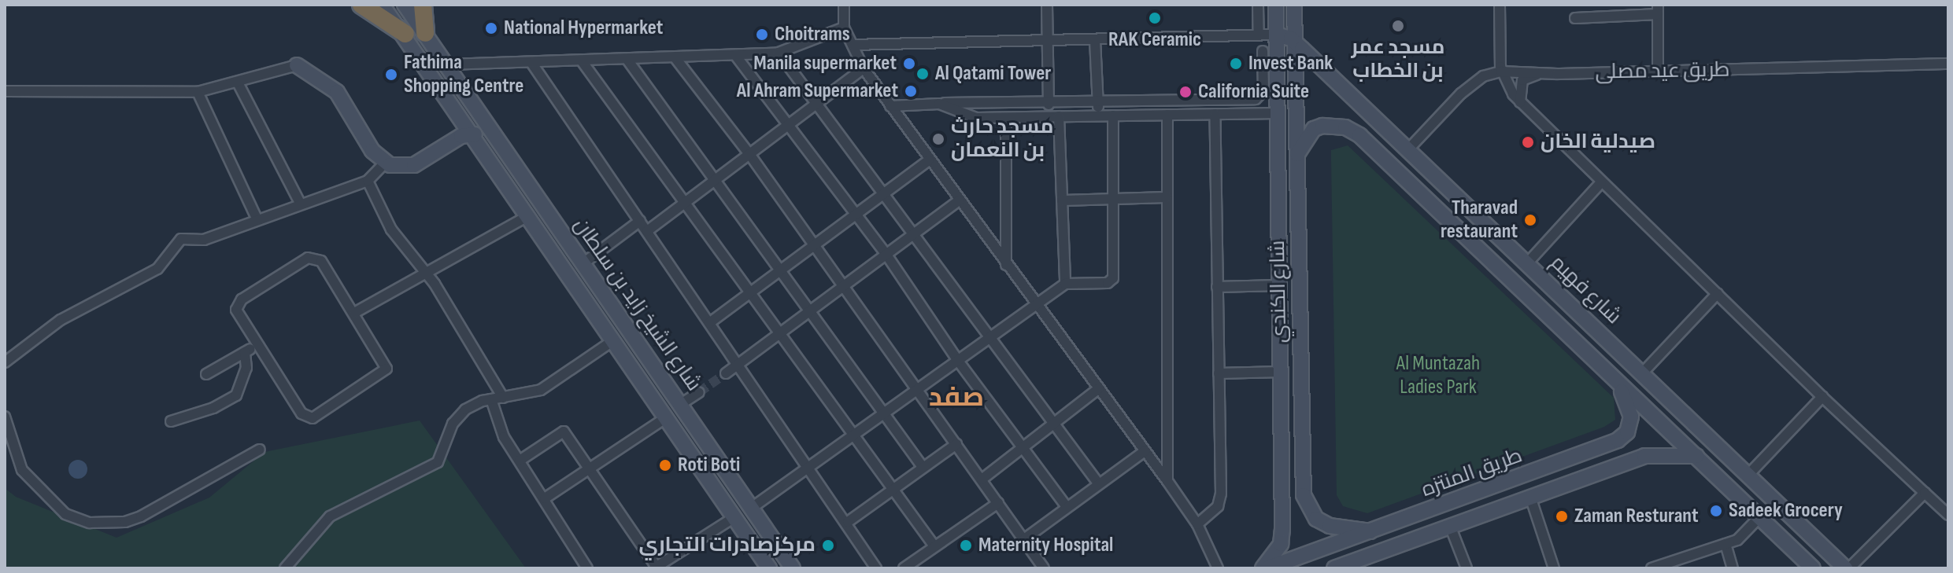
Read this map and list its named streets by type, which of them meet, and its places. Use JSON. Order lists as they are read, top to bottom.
{
  "streets": {
    "street": [
      "طريق عيد مصلى",
      "شارع فهيم",
      "شارع الكندي",
      "شارع الشيخ زايد بن سلطان",
      "طريق المنتزه"
    ]
  },
  "crossings": [
    ["طريق عيد مصلى", "شارع فهيم"],
    ["شارع فهيم", "شارع الكندي"],
    ["شارع الكندي", "طريق المنتزه"]
  ],
  "districts": ["صفد"],
  "parks": ["Al Muntazah Ladies Park"],
  "places": [
    "RAK Ceramic",
    "مسجد عمر بن الخطاب",
    "National Hypermarket",
    "Choitrams",
    "Manila supermarket",
    "Invest Bank",
    "Al Qatami Tower",
    "Fathima Shopping Centre",
    "Al Ahram Supermarket",
    "California Suite",
    "مسجد حارث بن النعمان",
    "صيدلية الخان",
    "Tharavad restaurant",
    "Roti Boti",
    "Sadeek Grocery",
    "Zaman Resturant",
    "مركزصادرات التجاري",
    "Maternity Hospital"
  ]
}
